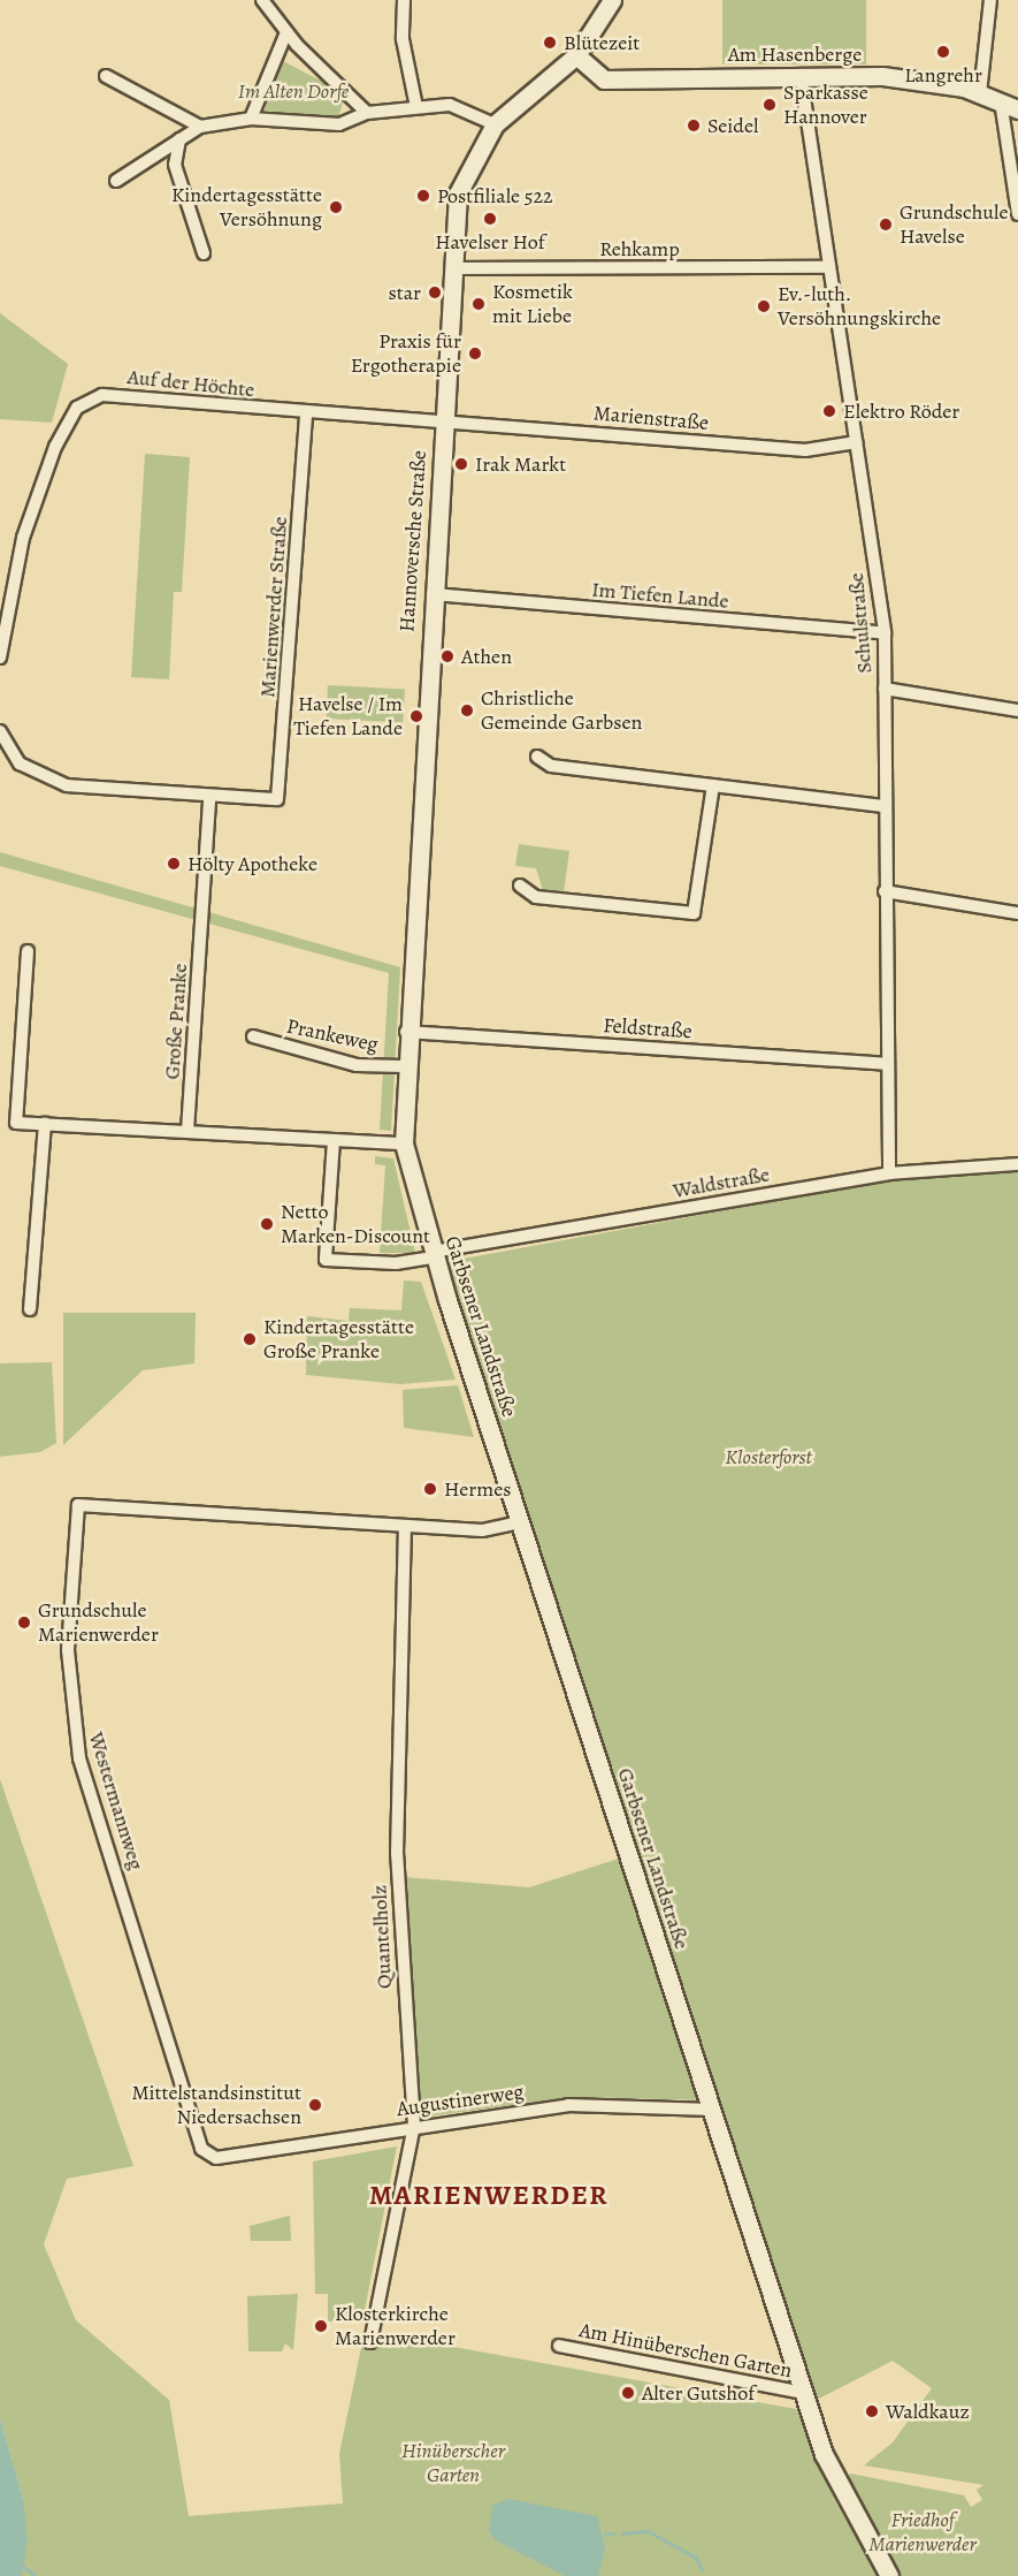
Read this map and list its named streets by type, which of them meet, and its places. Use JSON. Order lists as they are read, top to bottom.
{
  "streets": {
    "street": [
      "Am Hasenberge",
      "Rehkamp",
      "Auf der Höchte",
      "Marienstraße",
      "Hannoversche Straße",
      "Im Tiefen Lande",
      "Marienwerder Straße",
      "Schulstraße",
      "Große Pranke",
      "Feldstraße",
      "Prankeweg",
      "Waldstraße",
      "Garbsener Landstraße",
      "Westermannweg",
      "Quantelholz",
      "Augustinerweg",
      "Am Hinüberschen Garten"
    ]
  },
  "crossings": [
    ["Am Hasenberge", "Hannoversche Straße"],
    ["Am Hasenberge", "Schulstraße"],
    ["Rehkamp", "Hannoversche Straße"],
    ["Rehkamp", "Schulstraße"],
    ["Auf der Höchte", "Marienstraße"],
    ["Auf der Höchte", "Hannoversche Straße"],
    ["Auf der Höchte", "Marienwerder Straße"],
    ["Marienstraße", "Hannoversche Straße"],
    ["Marienstraße", "Schulstraße"],
    ["Hannoversche Straße", "Im Tiefen Lande"],
    ["Hannoversche Straße", "Feldstraße"],
    ["Hannoversche Straße", "Prankeweg"],
    ["Hannoversche Straße", "Garbsener Landstraße"],
    ["Im Tiefen Lande", "Schulstraße"],
    ["Marienwerder Straße", "Große Pranke"],
    ["Schulstraße", "Feldstraße"],
    ["Schulstraße", "Waldstraße"],
    ["Waldstraße", "Garbsener Landstraße"],
    ["Garbsener Landstraße", "Westermannweg"],
    ["Garbsener Landstraße", "Augustinerweg"],
    ["Garbsener Landstraße", "Am Hinüberschen Garten"],
    ["Westermannweg", "Quantelholz"],
    ["Westermannweg", "Augustinerweg"],
    ["Quantelholz", "Augustinerweg"]
  ],
  "districts": ["MARIENWERDER"],
  "parks": [
    "Im Alten Dorfe",
    "Klosterforst",
    "Hinüberscher Garten",
    "Friedhof Marienwerder"
  ],
  "places": [
    "Blütezeit",
    "Langrehr",
    "Sparkasse Hannover",
    "Seidel",
    "Postfiliale 522",
    "Kindertagesstätte Versöhnung",
    "Havelser Hof",
    "Grundschule Havelse",
    "star",
    "Kosmetik mit Liebe",
    "Ev.-luth. Versöhnungskirche",
    "Praxis für Ergotherapie",
    "Elektro Röder",
    "Irak Markt",
    "Athen",
    "Christliche Gemeinde Garbsen",
    "Havelse / Im Tiefen Lande",
    "Hölty Apotheke",
    "Netto Marken-Discount",
    "Kindertagesstätte Große Pranke",
    "Hermes",
    "Grundschule Marienwerder",
    "Mittelstandsinstitut Niedersachsen",
    "Klosterkirche Marienwerder",
    "Alter Gutshof",
    "Waldkauz"
  ]
}
